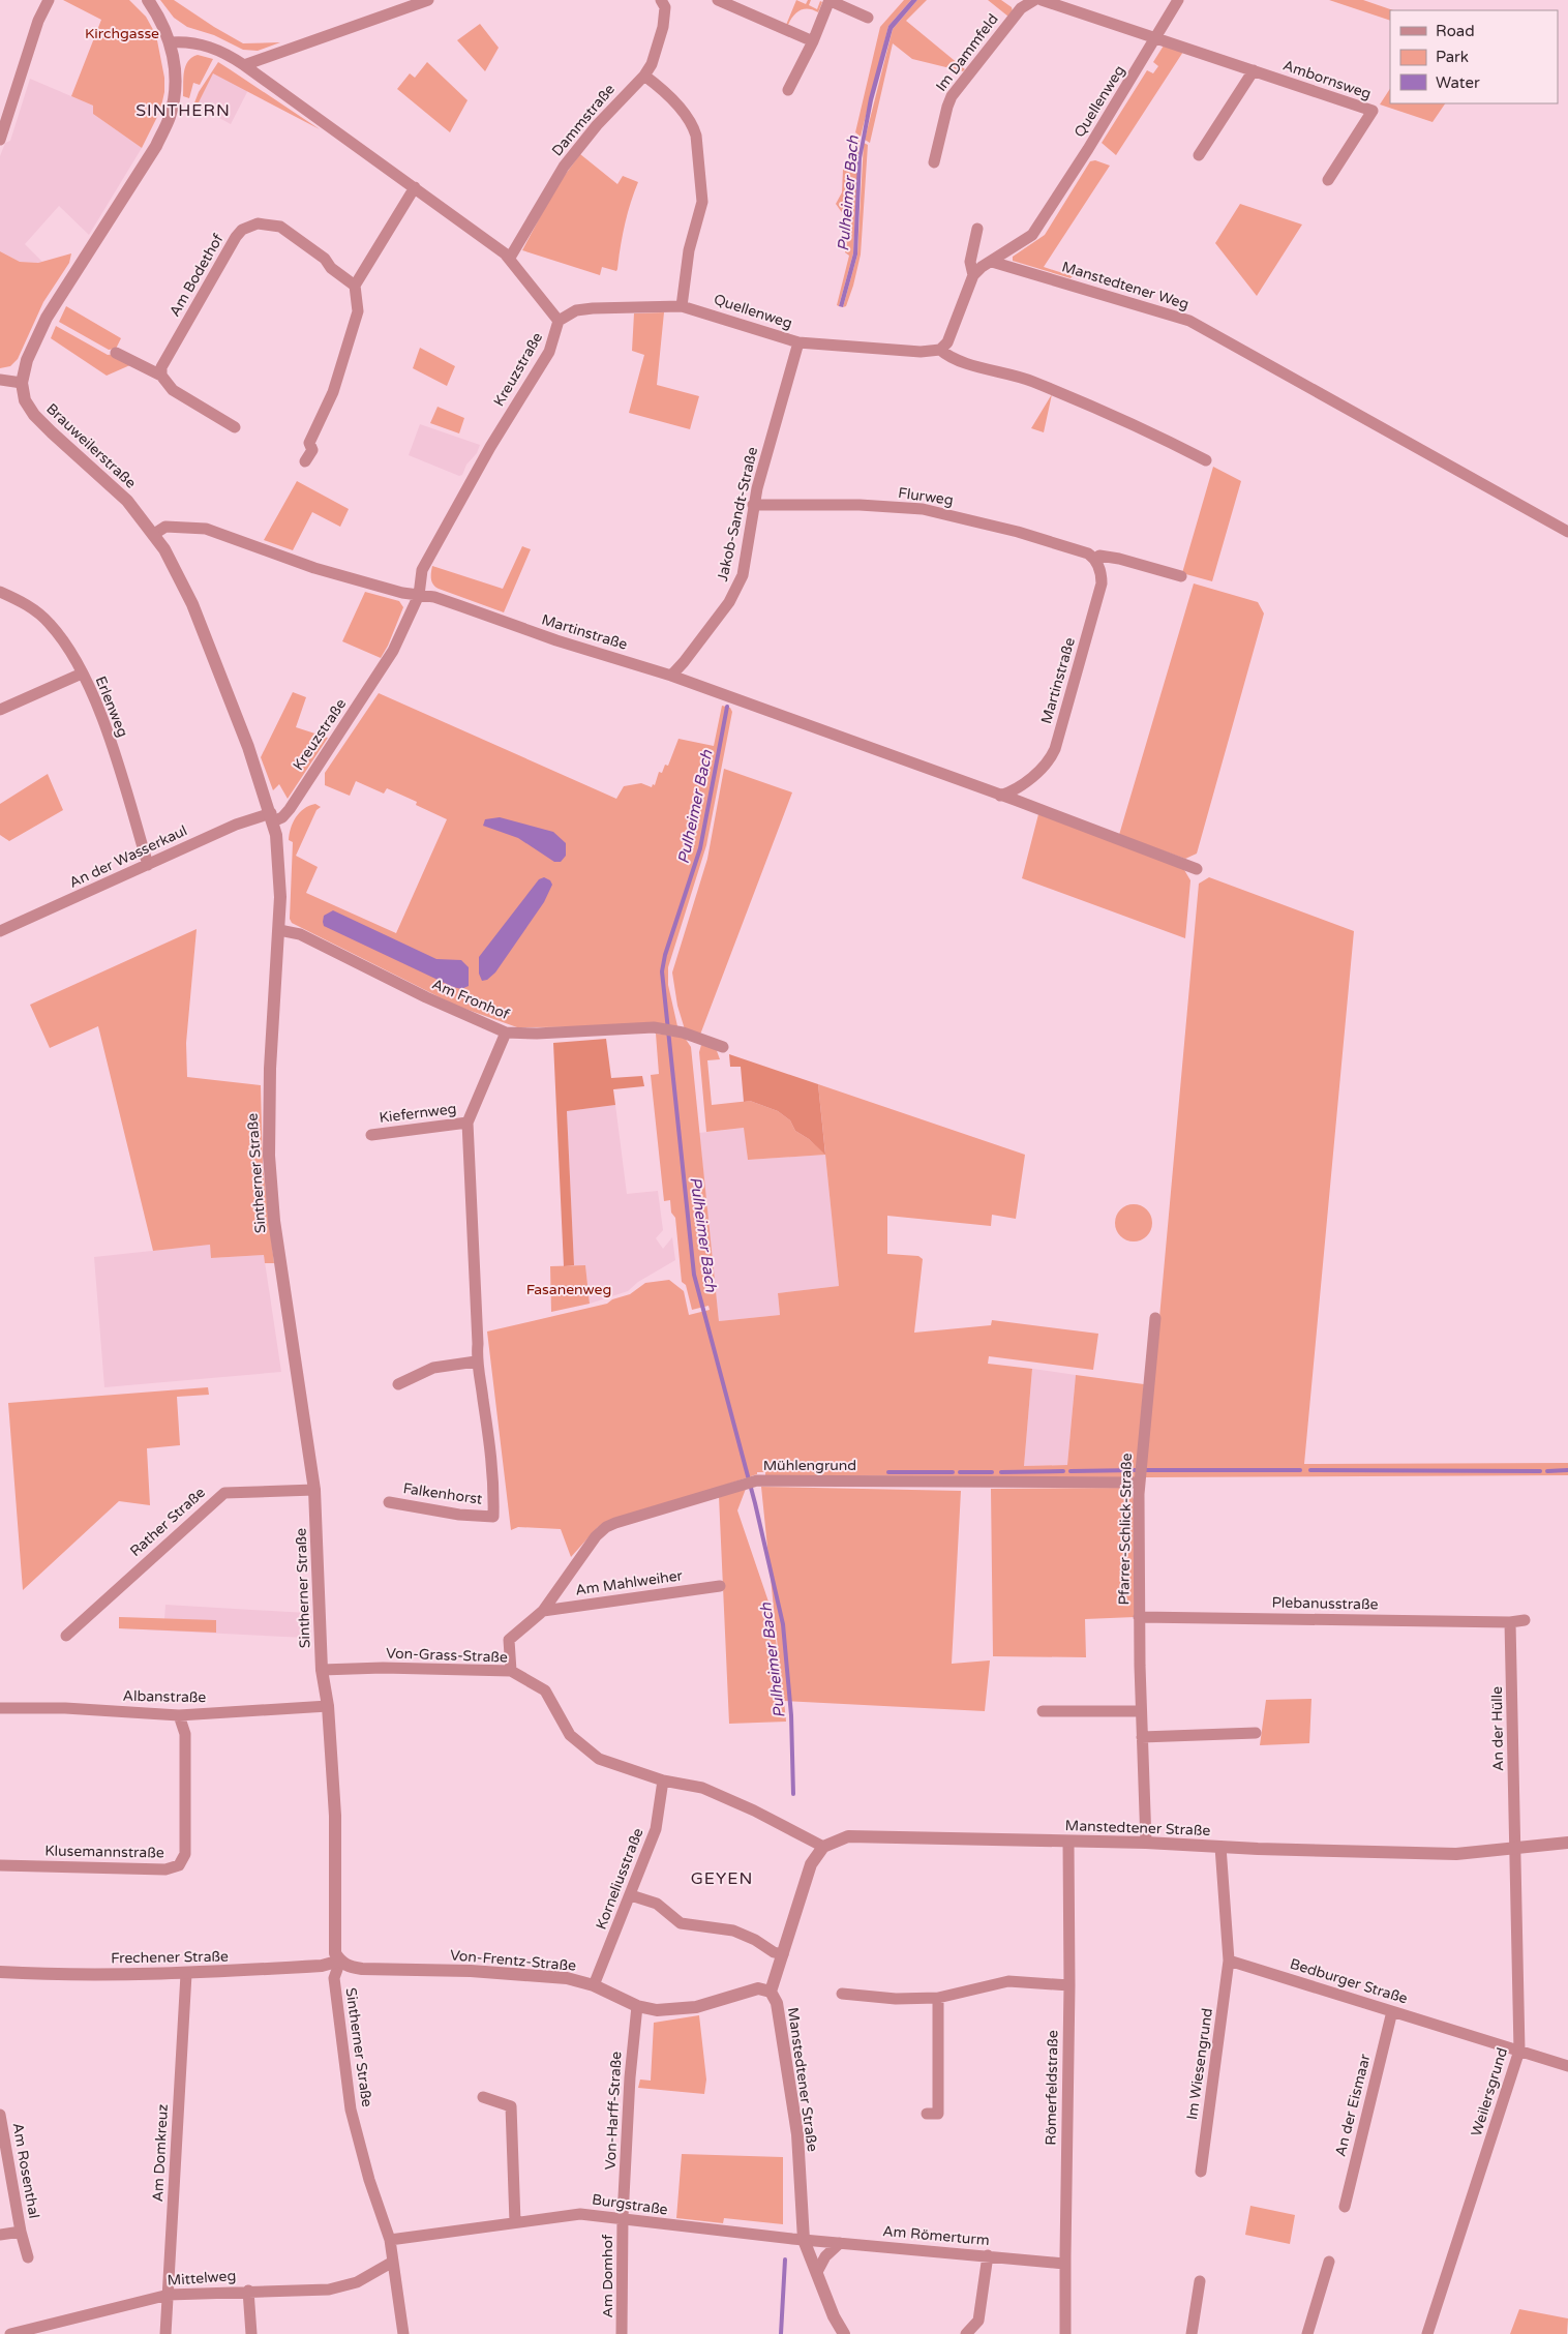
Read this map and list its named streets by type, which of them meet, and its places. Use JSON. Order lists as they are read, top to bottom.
{
  "streets": {
    "street": [
      "Im Dammfeld",
      "Ambornsweg",
      "Quellenweg",
      "Dammstraße",
      "Am Bodethof",
      "Manstedtener Weg",
      "Kreuzstraße",
      "Brauweilerstraße",
      "Flurweg",
      "Jakob-Sandt-Straße",
      "Martinstraße",
      "Erlenweg",
      "An der Wasserkaul",
      "Am Fronhof",
      "Kiefernweg",
      "Sintherner Straße",
      "Mühlengrund",
      "Falkenhorst",
      "Rather Straße",
      "Pfarrer-Schlick-Straße",
      "Am Mahlweiher",
      "Plebanusstraße",
      "Von-Grass-Straße",
      "Albanstraße",
      "An der Hülle",
      "Manstedtener Straße",
      "Klusemannstraße",
      "Korneliusstraße",
      "Frechener Straße",
      "Von-Frentz-Straße",
      "Bedburger Straße",
      "Im Wiesengrund",
      "Römerfeldstraße",
      "Weilersgrund",
      "An der Eismaar",
      "Von-Harff-Straße",
      "Am Domkreuz",
      "Am Rosenthal",
      "Burgstraße",
      "Am Römerturm",
      "Am Domhof",
      "Mittelweg"
    ]
  },
  "crossings": [
    ["Ambornsweg", "Quellenweg"],
    ["Quellenweg", "Manstedtener Weg"],
    ["Quellenweg", "Kreuzstraße"],
    ["Quellenweg", "Jakob-Sandt-Straße"],
    ["Dammstraße", "Kreuzstraße"],
    ["Kreuzstraße", "Brauweilerstraße"],
    ["Kreuzstraße", "Martinstraße"],
    ["Kreuzstraße", "An der Wasserkaul"],
    ["Brauweilerstraße", "Martinstraße"],
    ["Brauweilerstraße", "An der Wasserkaul"],
    ["Brauweilerstraße", "Am Fronhof"],
    ["Brauweilerstraße", "Sintherner Straße"],
    ["Flurweg", "Jakob-Sandt-Straße"],
    ["Flurweg", "Martinstraße"],
    ["Jakob-Sandt-Straße", "Martinstraße"],
    ["Erlenweg", "An der Wasserkaul"],
    ["Am Fronhof", "Sintherner Straße"],
    ["Sintherner Straße", "Rather Straße"],
    ["Sintherner Straße", "Von-Grass-Straße"],
    ["Sintherner Straße", "Albanstraße"],
    ["Sintherner Straße", "Frechener Straße"],
    ["Sintherner Straße", "Von-Frentz-Straße"],
    ["Sintherner Straße", "Burgstraße"],
    ["Sintherner Straße", "Mittelweg"],
    ["Mühlengrund", "Pfarrer-Schlick-Straße"],
    ["Mühlengrund", "Am Mahlweiher"],
    ["Mühlengrund", "Von-Grass-Straße"],
    ["Pfarrer-Schlick-Straße", "Plebanusstraße"],
    ["Pfarrer-Schlick-Straße", "Manstedtener Straße"],
    ["Plebanusstraße", "An der Hülle"],
    ["Von-Grass-Straße", "Manstedtener Straße"],
    ["Von-Grass-Straße", "Korneliusstraße"],
    ["Albanstraße", "Klusemannstraße"],
    ["An der Hülle", "Manstedtener Straße"],
    ["An der Hülle", "Weilersgrund"],
    ["Manstedtener Straße", "Von-Frentz-Straße"],
    ["Manstedtener Straße", "Römerfeldstraße"],
    ["Manstedtener Straße", "Weilersgrund"],
    ["Manstedtener Straße", "Burgstraße"],
    ["Manstedtener Straße", "Am Römerturm"],
    ["Korneliusstraße", "Von-Frentz-Straße"],
    ["Frechener Straße", "Von-Frentz-Straße"],
    ["Frechener Straße", "Am Domkreuz"],
    ["Von-Frentz-Straße", "Von-Harff-Straße"],
    ["Bedburger Straße", "Im Wiesengrund"],
    ["Bedburger Straße", "Weilersgrund"],
    ["Bedburger Straße", "An der Eismaar"],
    ["Römerfeldstraße", "Am Römerturm"],
    ["Von-Harff-Straße", "Burgstraße"],
    ["Von-Harff-Straße", "Am Domhof"],
    ["Am Domkreuz", "Mittelweg"],
    ["Burgstraße", "Am Römerturm"],
    ["Burgstraße", "Am Domhof"]
  ],
  "districts": ["SINTHERN", "GEYEN"],
  "water": ["Pulheimer Bach"],
  "parks": ["Kirchgasse", "Fasanenweg"],
  "legend": ["Road", "Park", "Water"]
}
